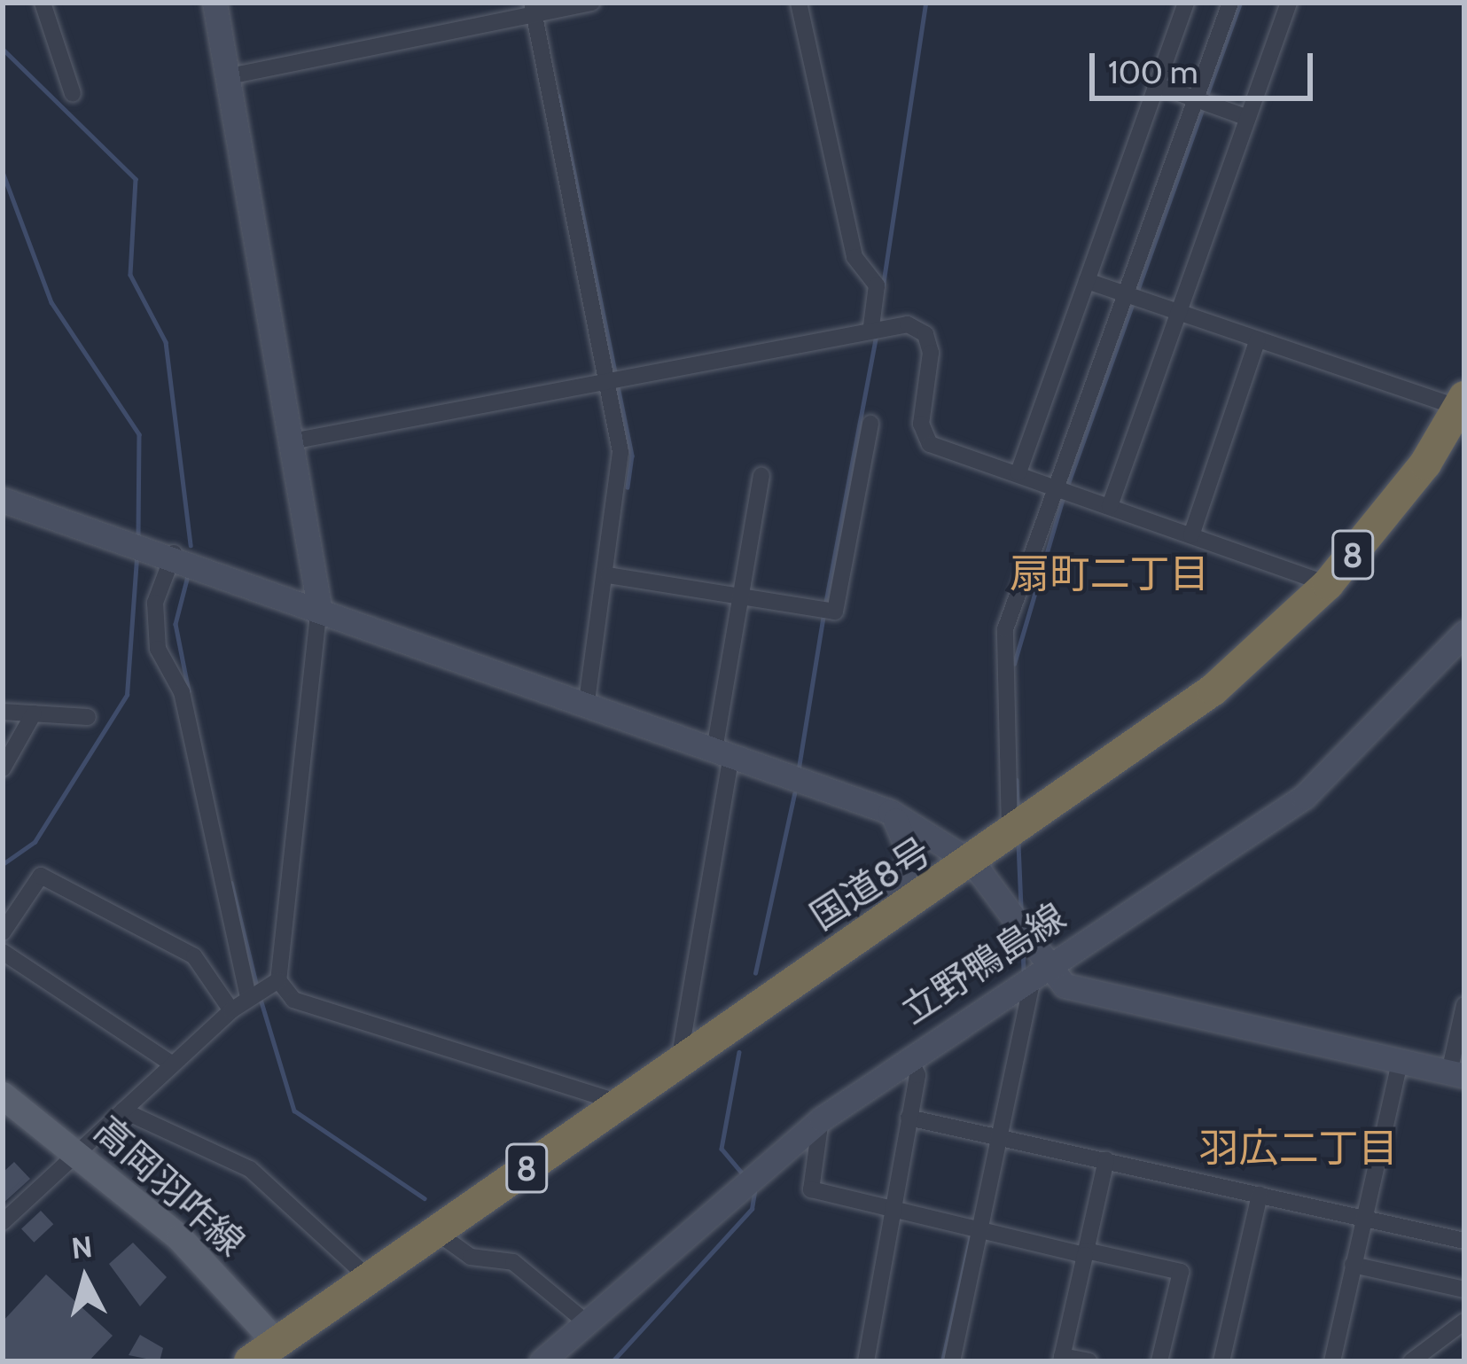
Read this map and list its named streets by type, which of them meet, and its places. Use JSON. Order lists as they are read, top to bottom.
{
  "streets": {
    "highway": ["8", "国道8号"],
    "main road": ["高岡羽咋線"],
    "street": ["立野鴨島線"]
  },
  "crossings": [
    ["国道8号", "高岡羽咋線"]
  ],
  "districts": ["扇町二丁目", "羽広二丁目"],
  "scale_bar": "100 m",
  "north": "top"
}
